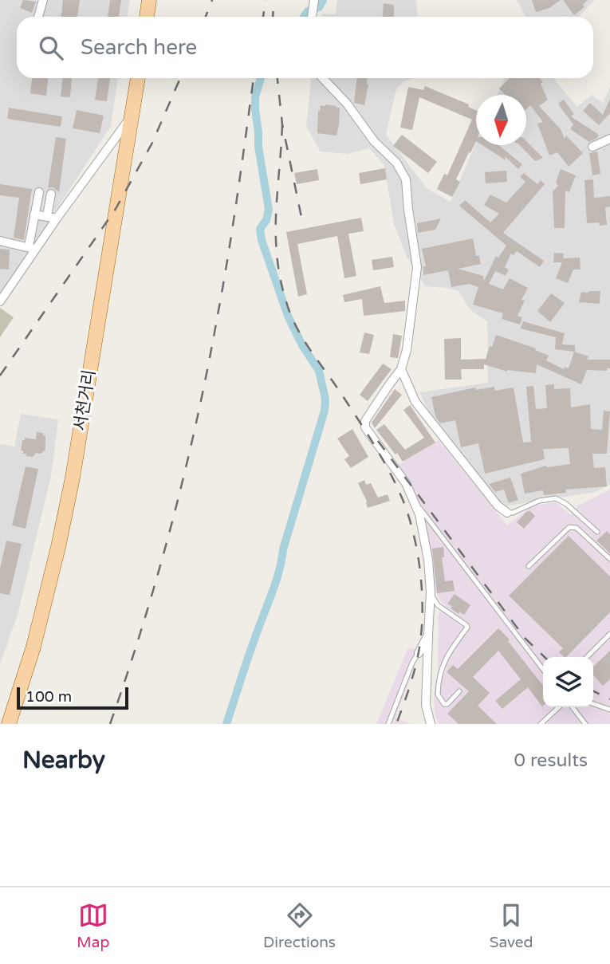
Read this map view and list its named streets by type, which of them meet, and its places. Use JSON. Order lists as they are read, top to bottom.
{
  "streets": {
    "main road": ["서천거리"]
  },
  "scale_bar": "100 m",
  "north": "bottom",
  "page": {
    "search": "Search here",
    "scale": "100 m",
    "heading": ["Nearby", "0 results"],
    "nav": ["Map", "Directions", "Saved"]
  }
}
